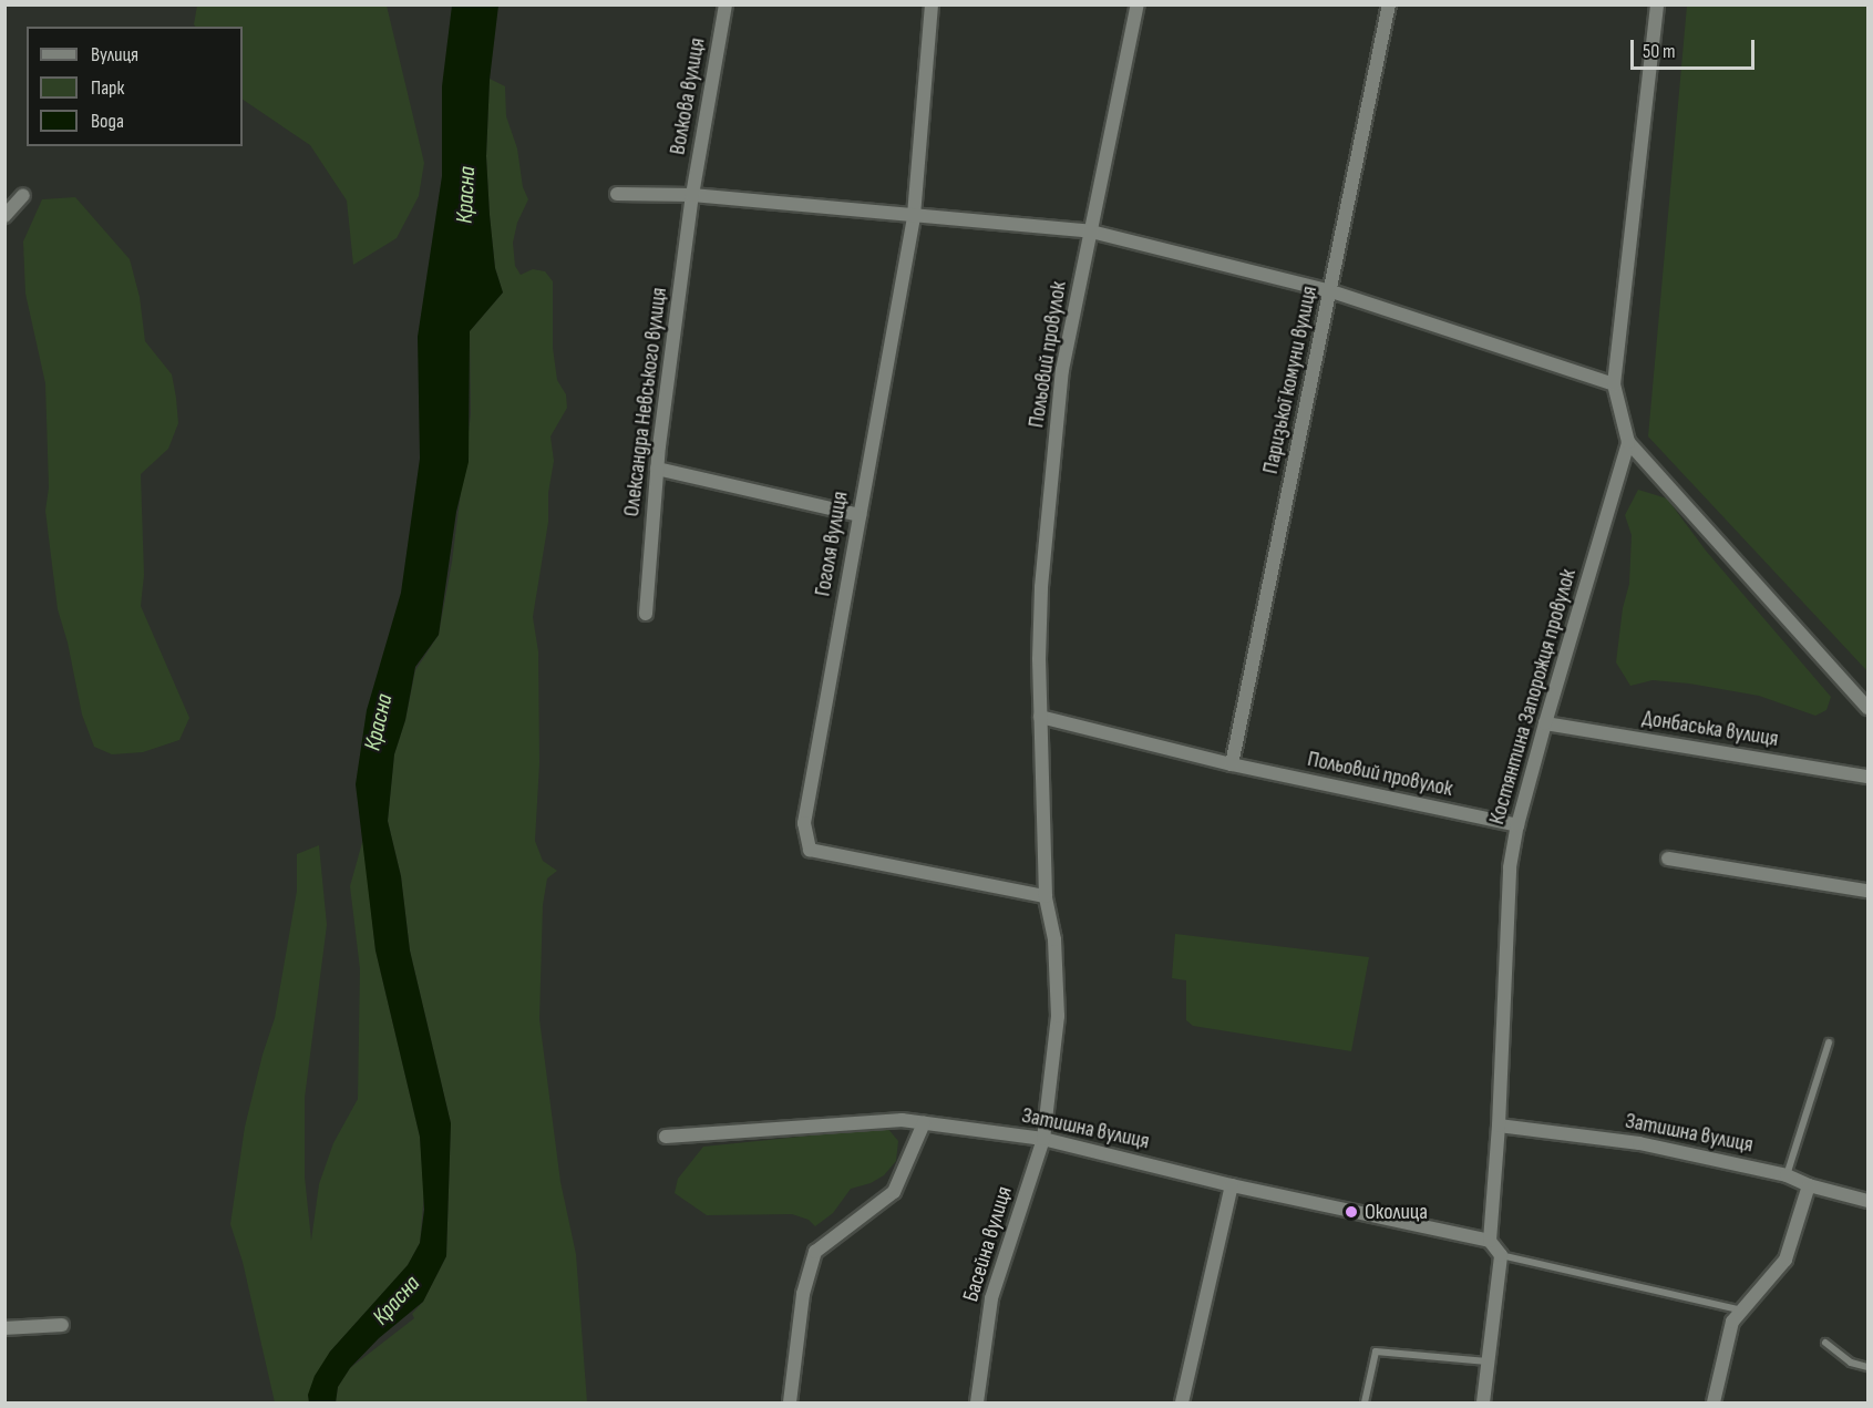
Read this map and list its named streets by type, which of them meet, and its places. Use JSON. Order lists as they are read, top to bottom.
{
  "streets": {
    "street": [
      "Волкова вулиця",
      "Польовий провулок",
      "Паризької комуни вулиця",
      "Олександра Невського вулиця",
      "Гоголя вулиця",
      "Костянтина Запорожця провулок",
      "Донбаська вулиця",
      "Затишна вулиця",
      "Басейна вулиця"
    ]
  },
  "crossings": [
    ["Волкова вулиця", "Олександра Невського вулиця"],
    ["Польовий провулок", "Паризької комуни вулиця"],
    ["Польовий провулок", "Гоголя вулиця"],
    ["Польовий провулок", "Костянтина Запорожця провулок"],
    ["Польовий провулок", "Затишна вулиця"],
    ["Польовий провулок", "Басейна вулиця"],
    ["Костянтина Запорожця провулок", "Донбаська вулиця"],
    ["Костянтина Запорожця провулок", "Затишна вулиця"],
    ["Затишна вулиця", "Басейна вулиця"]
  ],
  "water": ["Красна"],
  "places": ["Околица"],
  "legend": ["Вулиця", "Парк", "Вода"],
  "scale_bar": "50 m"
}
